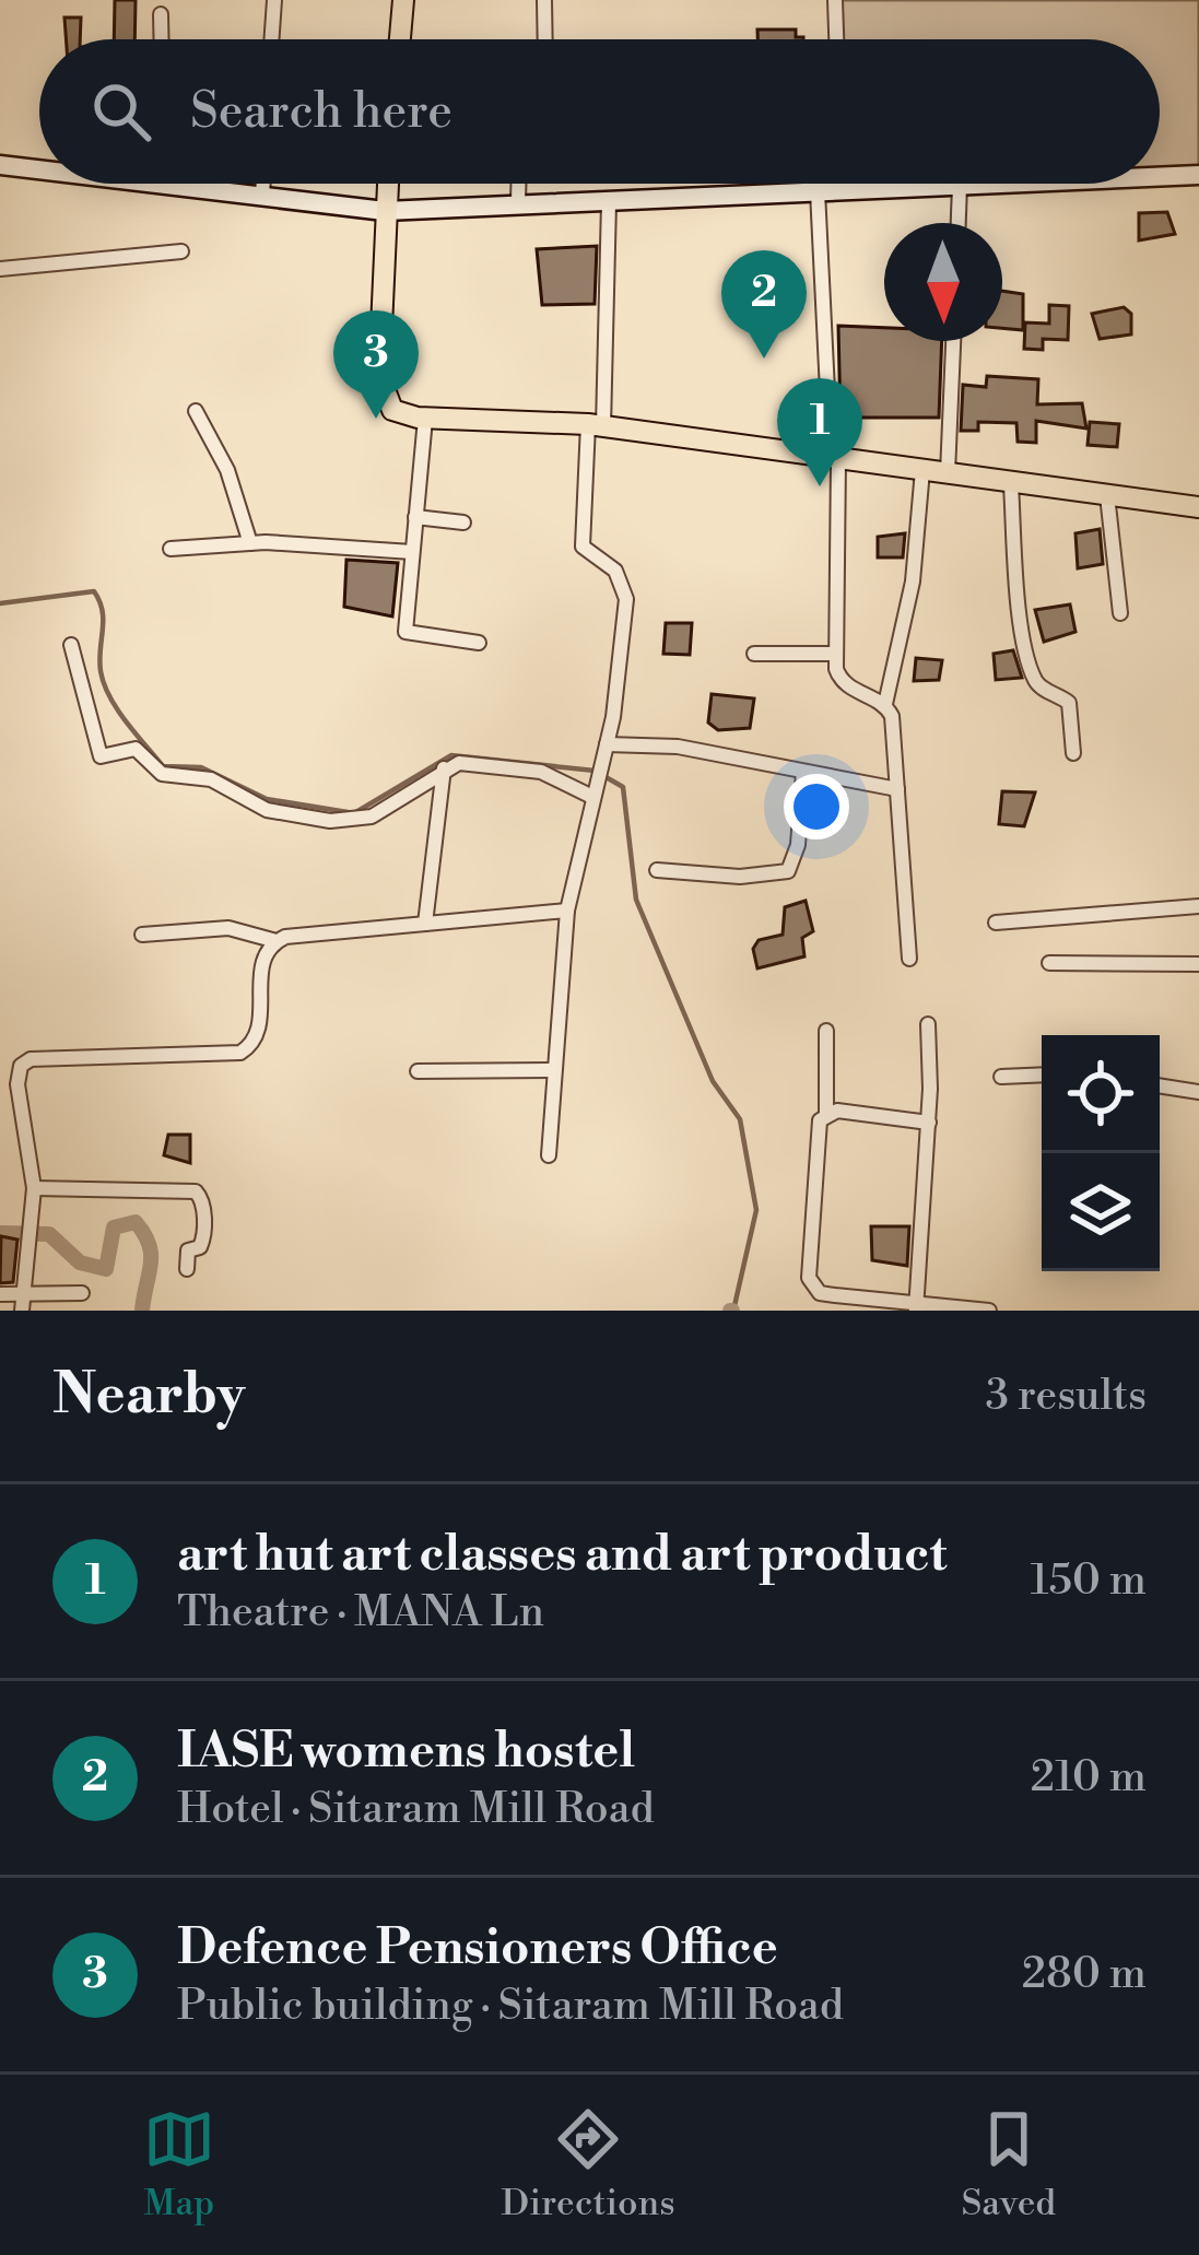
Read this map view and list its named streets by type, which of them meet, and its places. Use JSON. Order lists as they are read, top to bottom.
{
  "north": "bottom",
  "page": {
    "search": "Search here",
    "pins": ["2", "3", "1"],
    "heading": ["Nearby", "3 results"],
    "list": [
      {
        "mark": "1",
        "name": "art hut art classes and art product",
        "note": "Theatre · MANA Ln",
        "value": "150 m"
      },
      {
        "mark": "2",
        "name": "IASE womens hostel",
        "note": "Hotel · Sitaram Mill Road",
        "value": "210 m"
      },
      {
        "mark": "3",
        "name": "Defence Pensioners Office",
        "note": "Public building · Sitaram Mill Road",
        "value": "280 m"
      }
    ],
    "nav": ["Map", "Directions", "Saved"]
  }
}
